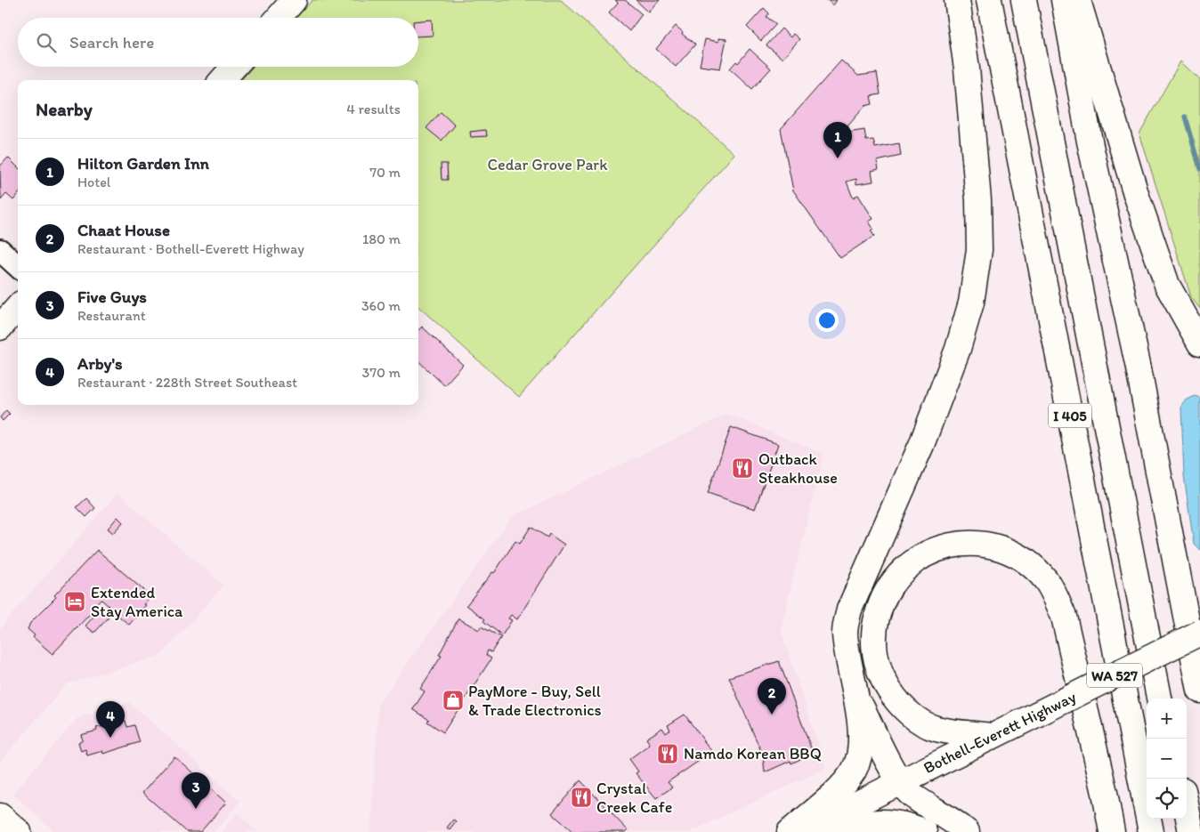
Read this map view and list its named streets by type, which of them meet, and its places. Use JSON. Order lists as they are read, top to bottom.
{
  "streets": {
    "main road": ["I 405", "WA 527", "Bothell-Everett Highway"]
  },
  "parks": ["Cedar Grove Park"],
  "places": {
    "restaurant": ["Outback Steakhouse", "Namdo Korean BBQ", "Crystal Creek Cafe"],
    "hotel": ["Extended Stay America"],
    "shop": ["PayMore - Buy, Sell & Trade Electronics"]
  },
  "page": {
    "search": "Search here",
    "heading": ["Nearby", "4 results"],
    "pins": [
      "1",
      "2",
      "4",
      "3"
    ],
    "list": [
      {
        "mark": "1",
        "name": "Hilton Garden Inn",
        "note": "Hotel",
        "value": "70 m"
      },
      {
        "mark": "2",
        "name": "Chaat House",
        "note": "Restaurant · Bothell-Everett Highway",
        "value": "180 m"
      },
      {
        "mark": "3",
        "name": "Five Guys",
        "note": "Restaurant",
        "value": "360 m"
      },
      {
        "mark": "4",
        "name": "Arby's",
        "note": "Restaurant · 228th Street Southeast",
        "value": "370 m"
      }
    ],
    "map_buttons": ["+", "−"]
  }
}
